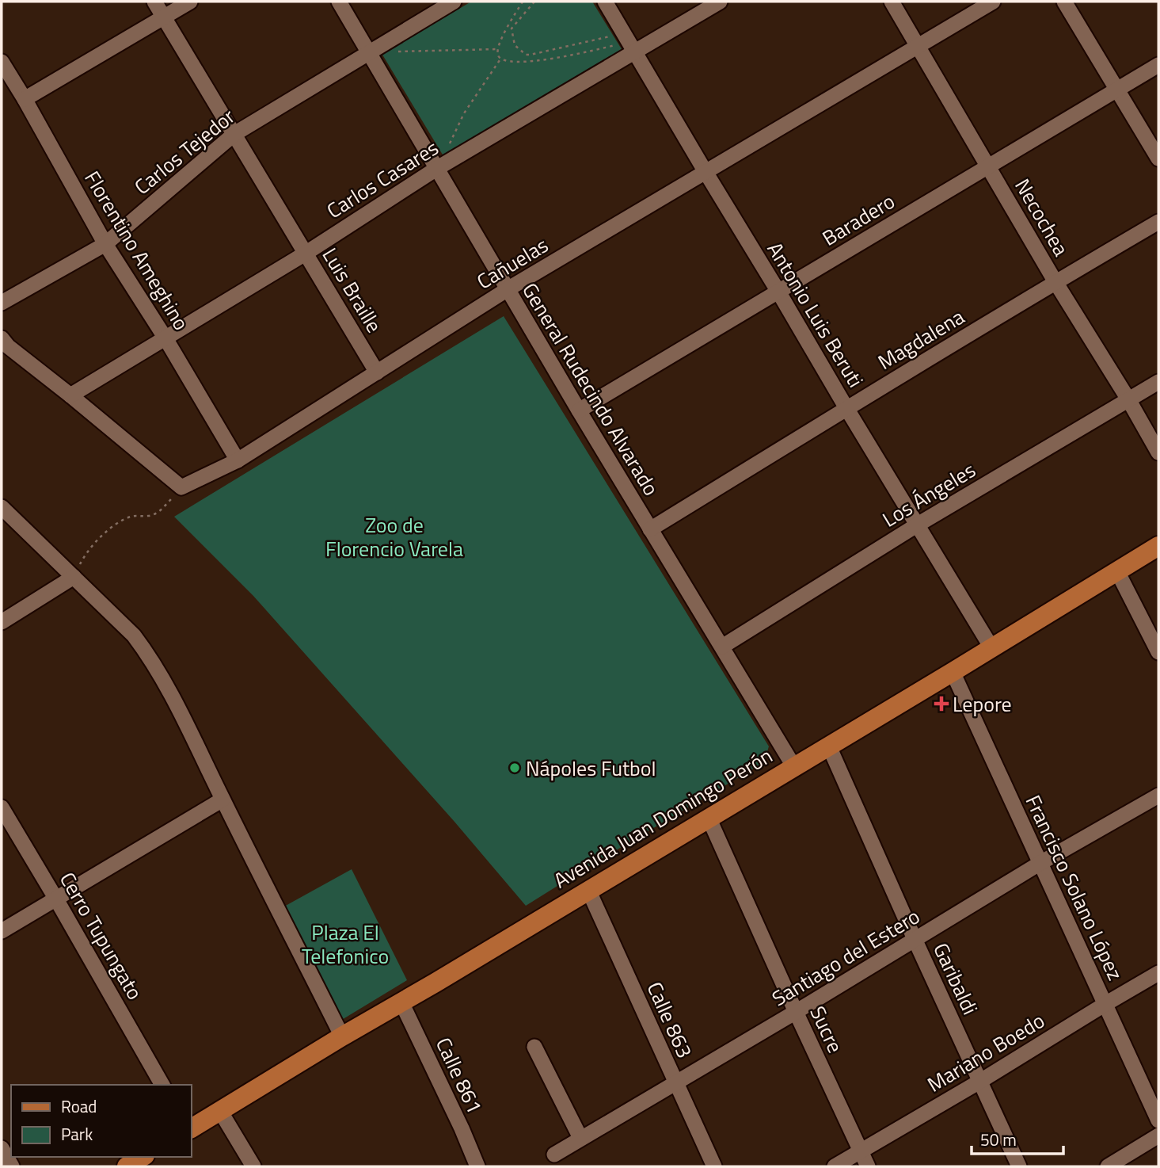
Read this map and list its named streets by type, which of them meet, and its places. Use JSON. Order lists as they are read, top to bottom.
{
  "streets": {
    "main road": ["Avenida Juan Domingo Perón"],
    "street": [
      "Carlos Tejedor",
      "Carlos Casares",
      "Necochea",
      "Baradero",
      "Florentino Ameghino",
      "Cañuelas",
      "Luis Braille",
      "Antonio Luis Beruti",
      "Magdalena",
      "General Rudecindo Alvarado",
      "Los Ángeles",
      "Francisco Solano López",
      "Cerro Tupungato",
      "Santiago del Estero",
      "Garibaldi",
      "Calle 863",
      "Sucre",
      "Mariano Boedo",
      "Calle 861"
    ]
  },
  "crossings": [
    ["Carlos Tejedor", "Florentino Ameghino"],
    ["Carlos Tejedor", "Luis Braille"],
    ["Carlos Tejedor", "General Rudecindo Alvarado"],
    ["Carlos Casares", "Florentino Ameghino"],
    ["Carlos Casares", "Luis Braille"],
    ["Carlos Casares", "Antonio Luis Beruti"],
    ["Carlos Casares", "General Rudecindo Alvarado"],
    ["Necochea", "Baradero"],
    ["Necochea", "Cañuelas"],
    ["Necochea", "Magdalena"],
    ["Necochea", "Los Ángeles"],
    ["Baradero", "Antonio Luis Beruti"],
    ["Baradero", "General Rudecindo Alvarado"],
    ["Florentino Ameghino", "Cañuelas"],
    ["Cañuelas", "Luis Braille"],
    ["Cañuelas", "Antonio Luis Beruti"],
    ["Cañuelas", "General Rudecindo Alvarado"],
    ["Antonio Luis Beruti", "Magdalena"],
    ["Antonio Luis Beruti", "Los Ángeles"],
    ["Antonio Luis Beruti", "Avenida Juan Domingo Perón"],
    ["Magdalena", "General Rudecindo Alvarado"],
    ["General Rudecindo Alvarado", "Los Ángeles"],
    ["General Rudecindo Alvarado", "Avenida Juan Domingo Perón"],
    ["Avenida Juan Domingo Perón", "Francisco Solano López"],
    ["Avenida Juan Domingo Perón", "Garibaldi"],
    ["Avenida Juan Domingo Perón", "Calle 863"],
    ["Avenida Juan Domingo Perón", "Sucre"],
    ["Avenida Juan Domingo Perón", "Calle 861"],
    ["Francisco Solano López", "Santiago del Estero"],
    ["Francisco Solano López", "Mariano Boedo"],
    ["Santiago del Estero", "Garibaldi"],
    ["Santiago del Estero", "Calle 863"],
    ["Santiago del Estero", "Sucre"],
    ["Garibaldi", "Mariano Boedo"],
    ["Sucre", "Mariano Boedo"]
  ],
  "parks": ["Zoo de Florencio Varela", "Plaza El Telefonico"],
  "places": {
    "health": ["Lepore"],
    "other": ["Nápoles Futbol"]
  },
  "legend": ["Road", "Park"],
  "scale_bar": "50 m"
}
